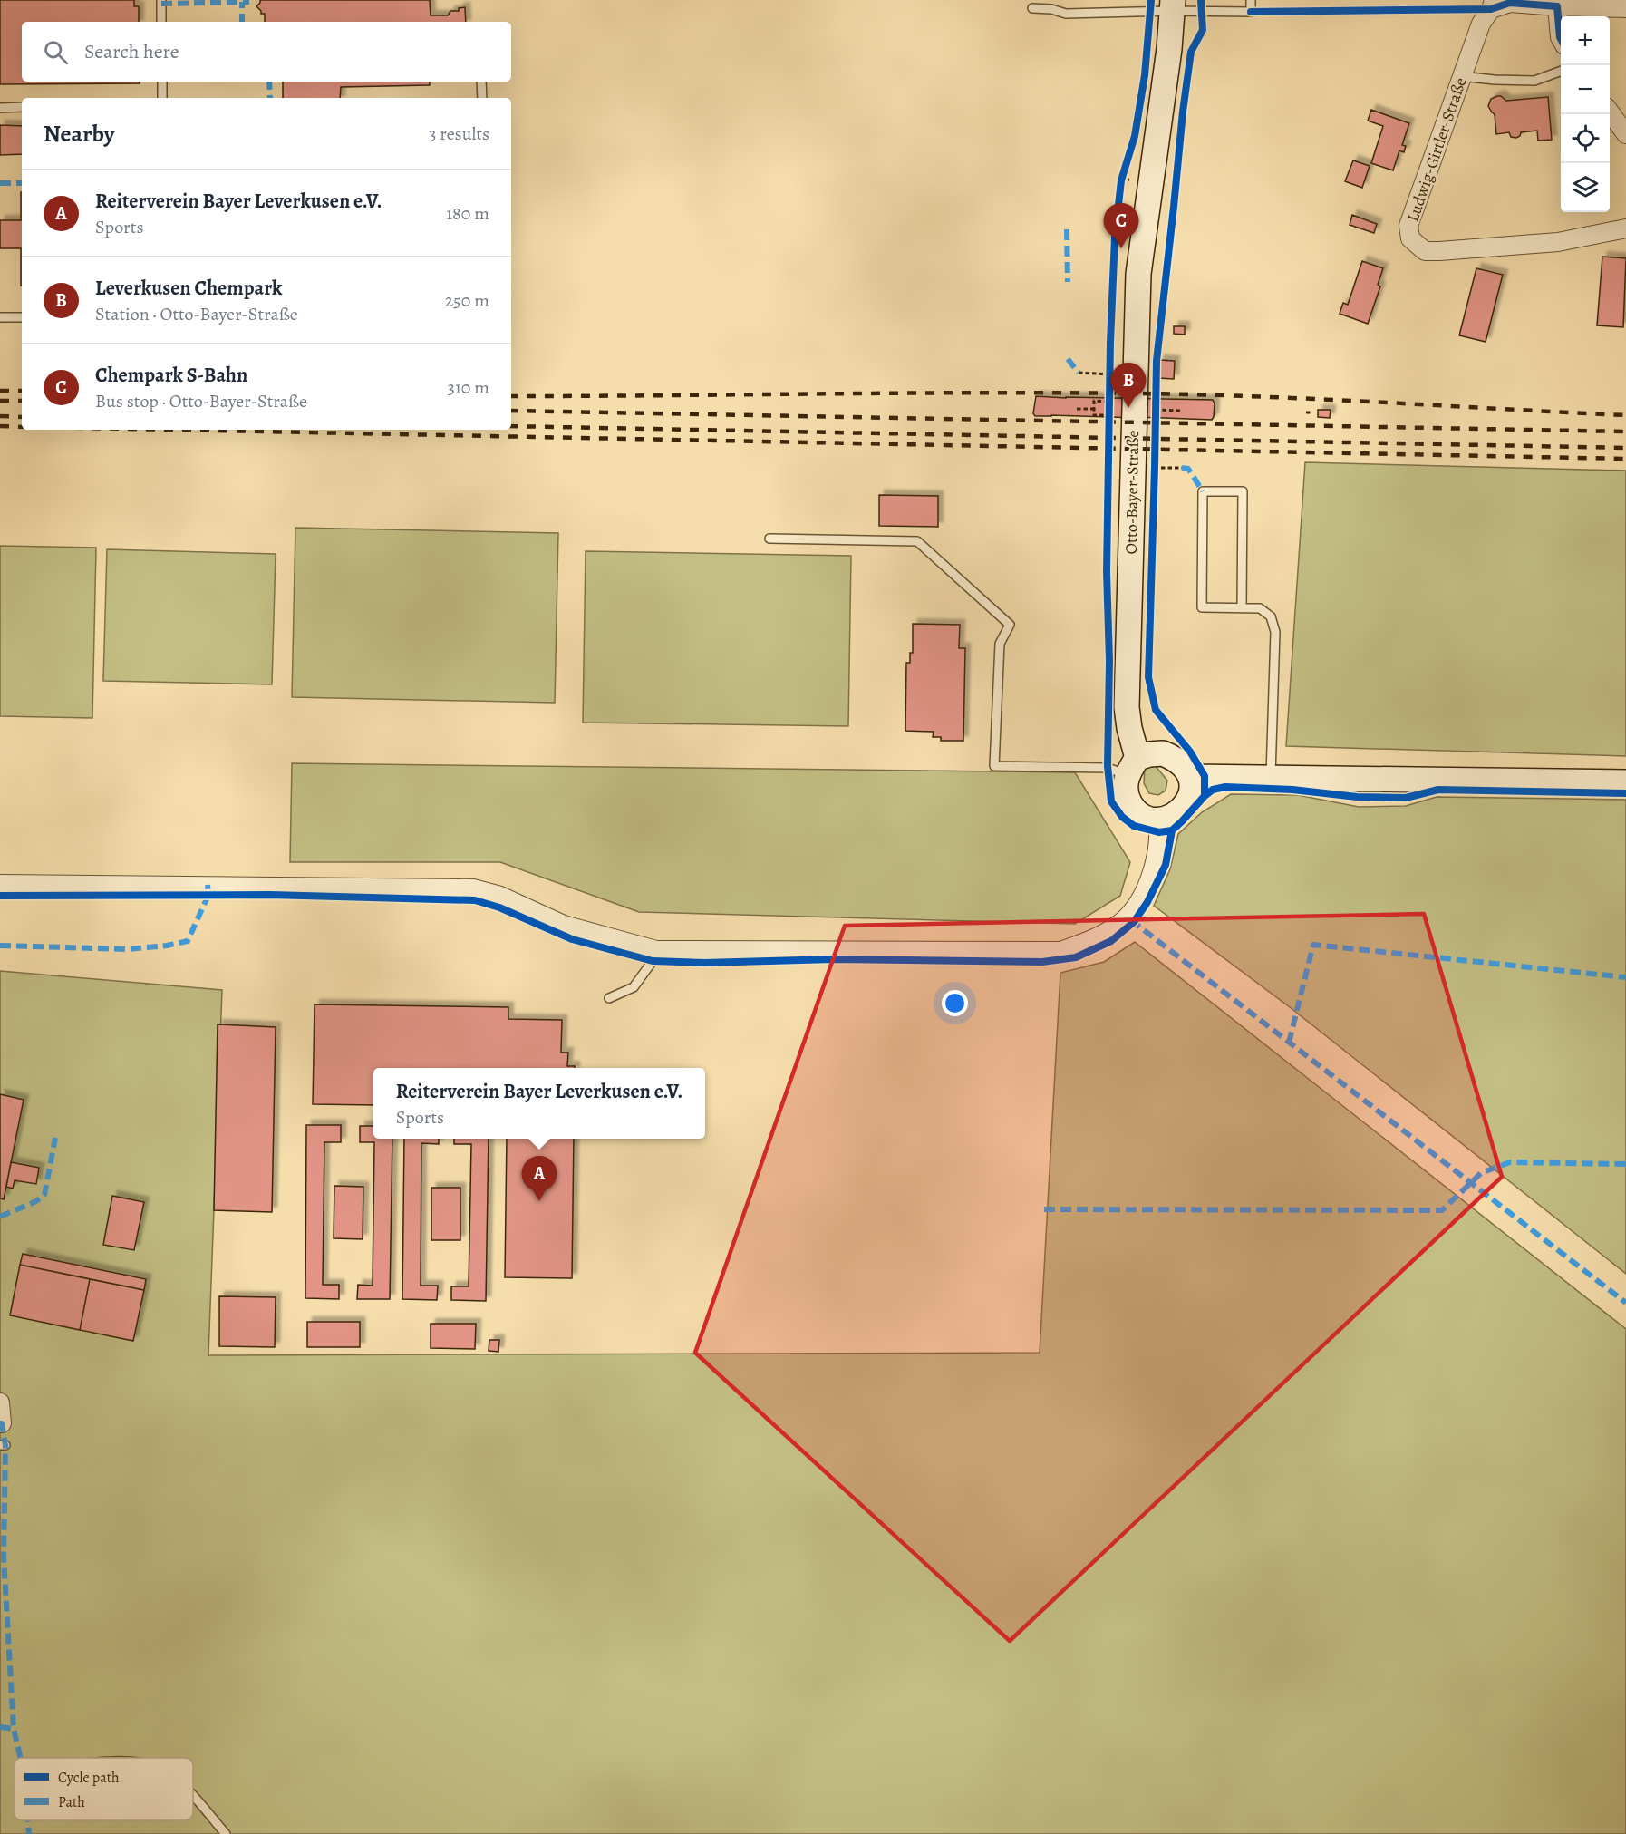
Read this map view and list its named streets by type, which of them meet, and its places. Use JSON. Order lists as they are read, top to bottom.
{
  "streets": {
    "street": ["Ludwig-Girtler-Straße", "Otto-Bayer-Straße"]
  },
  "legend": ["Cycle path", "Path"],
  "page": {
    "map_buttons": ["+", "−"],
    "search": "Search here",
    "heading": ["Nearby", "3 results"],
    "list": [
      {
        "mark": "A",
        "name": "Reiterverein Bayer Leverkusen e.V.",
        "note": "Sports",
        "value": "180 m"
      },
      {
        "mark": "B",
        "name": "Leverkusen Chempark",
        "note": "Station · Otto-Bayer-Straße",
        "value": "250 m"
      },
      {
        "mark": "C",
        "name": "Chempark S-Bahn",
        "note": "Bus stop · Otto-Bayer-Straße",
        "value": "310 m"
      }
    ],
    "pins": ["C", "B", "A"],
    "popup": ["Reiterverein Bayer Leverkusen e.V.", "Sports"]
  }
}
